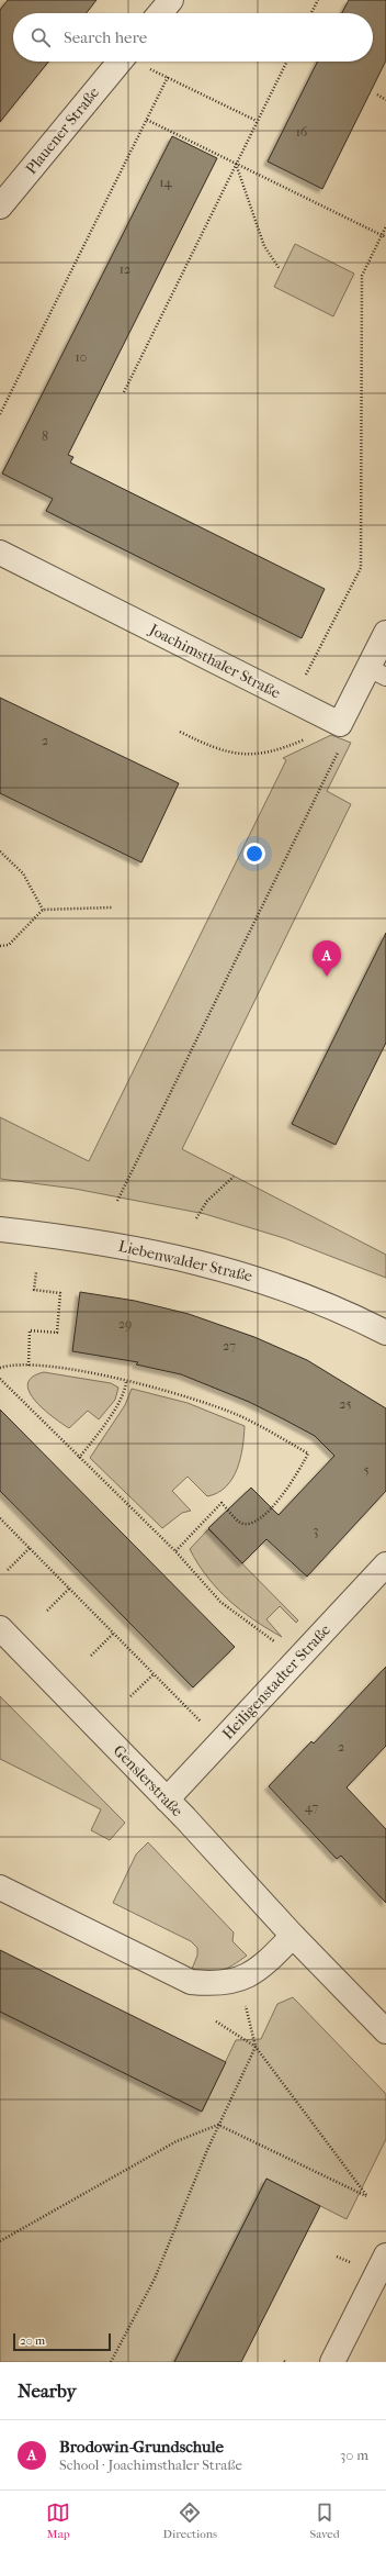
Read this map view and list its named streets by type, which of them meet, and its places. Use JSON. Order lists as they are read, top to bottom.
{
  "streets": {
    "street": [
      "Plauener Straße",
      "Joachimsthaler Straße",
      "Liebenwalder Straße",
      "Heiligenstadter Straße",
      "Genslerstraße"
    ]
  },
  "crossings": [
    ["Heiligenstadter Straße", "Genslerstraße"]
  ],
  "house_numbers": [
    "16",
    "14",
    "12",
    "10",
    "8",
    "2",
    "29",
    "27",
    "25",
    "5",
    "3",
    "2",
    "47"
  ],
  "scale_bar": "20 m",
  "page": {
    "search": "Search here",
    "pins": "A",
    "scale": "20 m",
    "heading": "Nearby",
    "list": [
      {
        "mark": "A",
        "name": "Brodowin-Grundschule",
        "note": "School · Joachimsthaler Straße",
        "value": "30 m"
      }
    ],
    "nav": ["Map", "Directions", "Saved"]
  }
}
